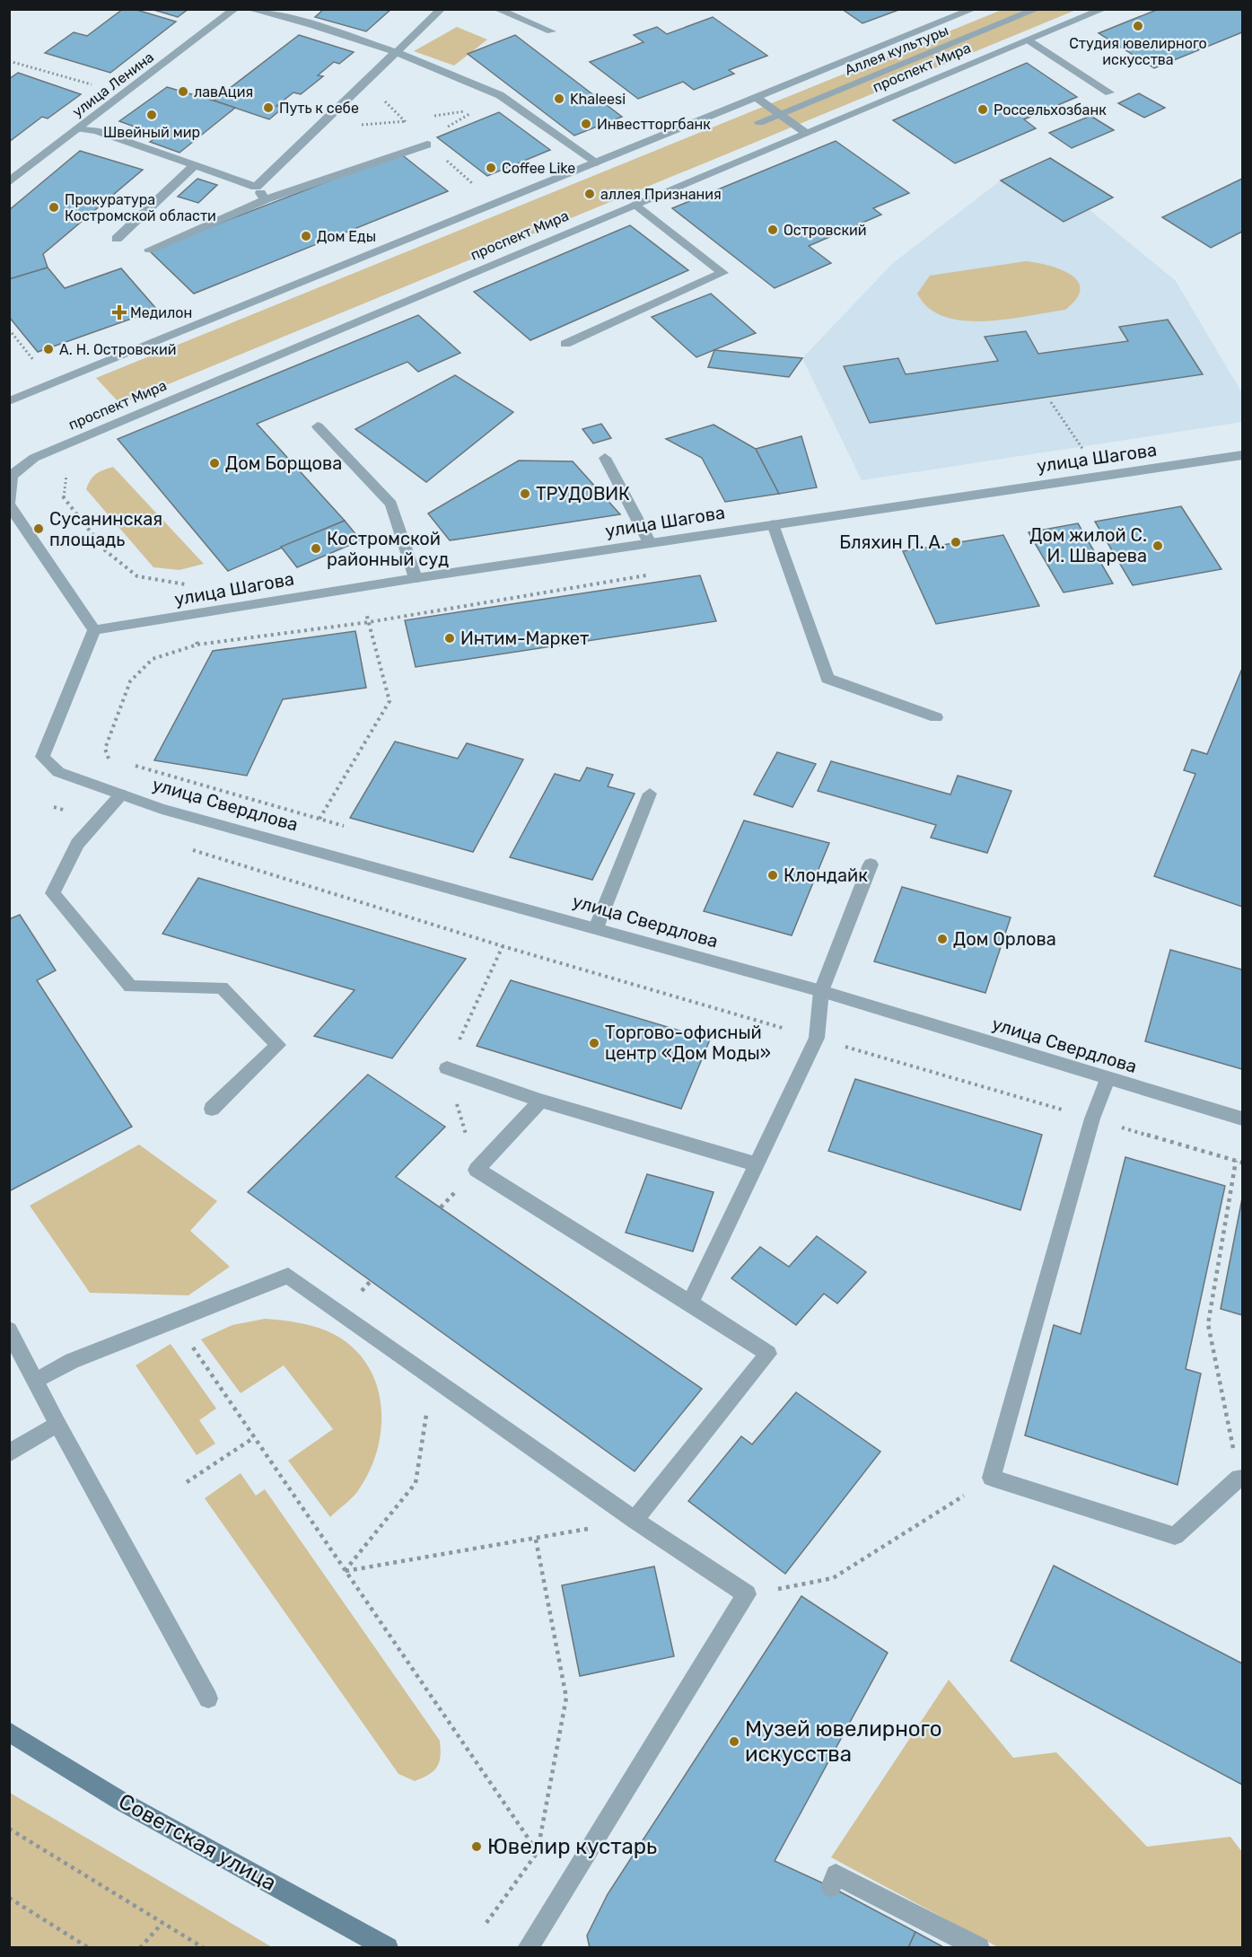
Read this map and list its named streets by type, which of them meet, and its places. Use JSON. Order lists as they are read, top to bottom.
{
  "streets": {
    "main road": ["Советская улица"],
    "street": [
      "Аллея культуры",
      "проспект Мира",
      "улица Ленина",
      "улица Шагова",
      "улица Свердлова"
    ]
  },
  "crossings": [
    ["улица Шагова", "улица Свердлова"]
  ],
  "places": {
    "other": [
      "Студия ювелирного искусства",
      "лавАция",
      "Khaleesi",
      "Путь к себе",
      "Россельхозбанк",
      "Швейный мир",
      "Инвестторгбанк",
      "Coffee Like",
      "аллея Признания",
      "Прокуратура Костромской области",
      "Островский",
      "Дом Еды",
      "А. Н. Островский",
      "Дом Борщова",
      "ТРУДОВИК",
      "Сусанинская площадь",
      "Бляхин П. А.",
      "Дом жилой С. И. Шварева",
      "Костромской районный суд",
      "Интим-Маркет",
      "Клондайк",
      "Дом Орлова",
      "Торгово-офисный центр «Дом Моды»",
      "Музей ювелирного искусства",
      "Ювелир кустарь"
    ],
    "health": ["Медилон"]
  }
}
